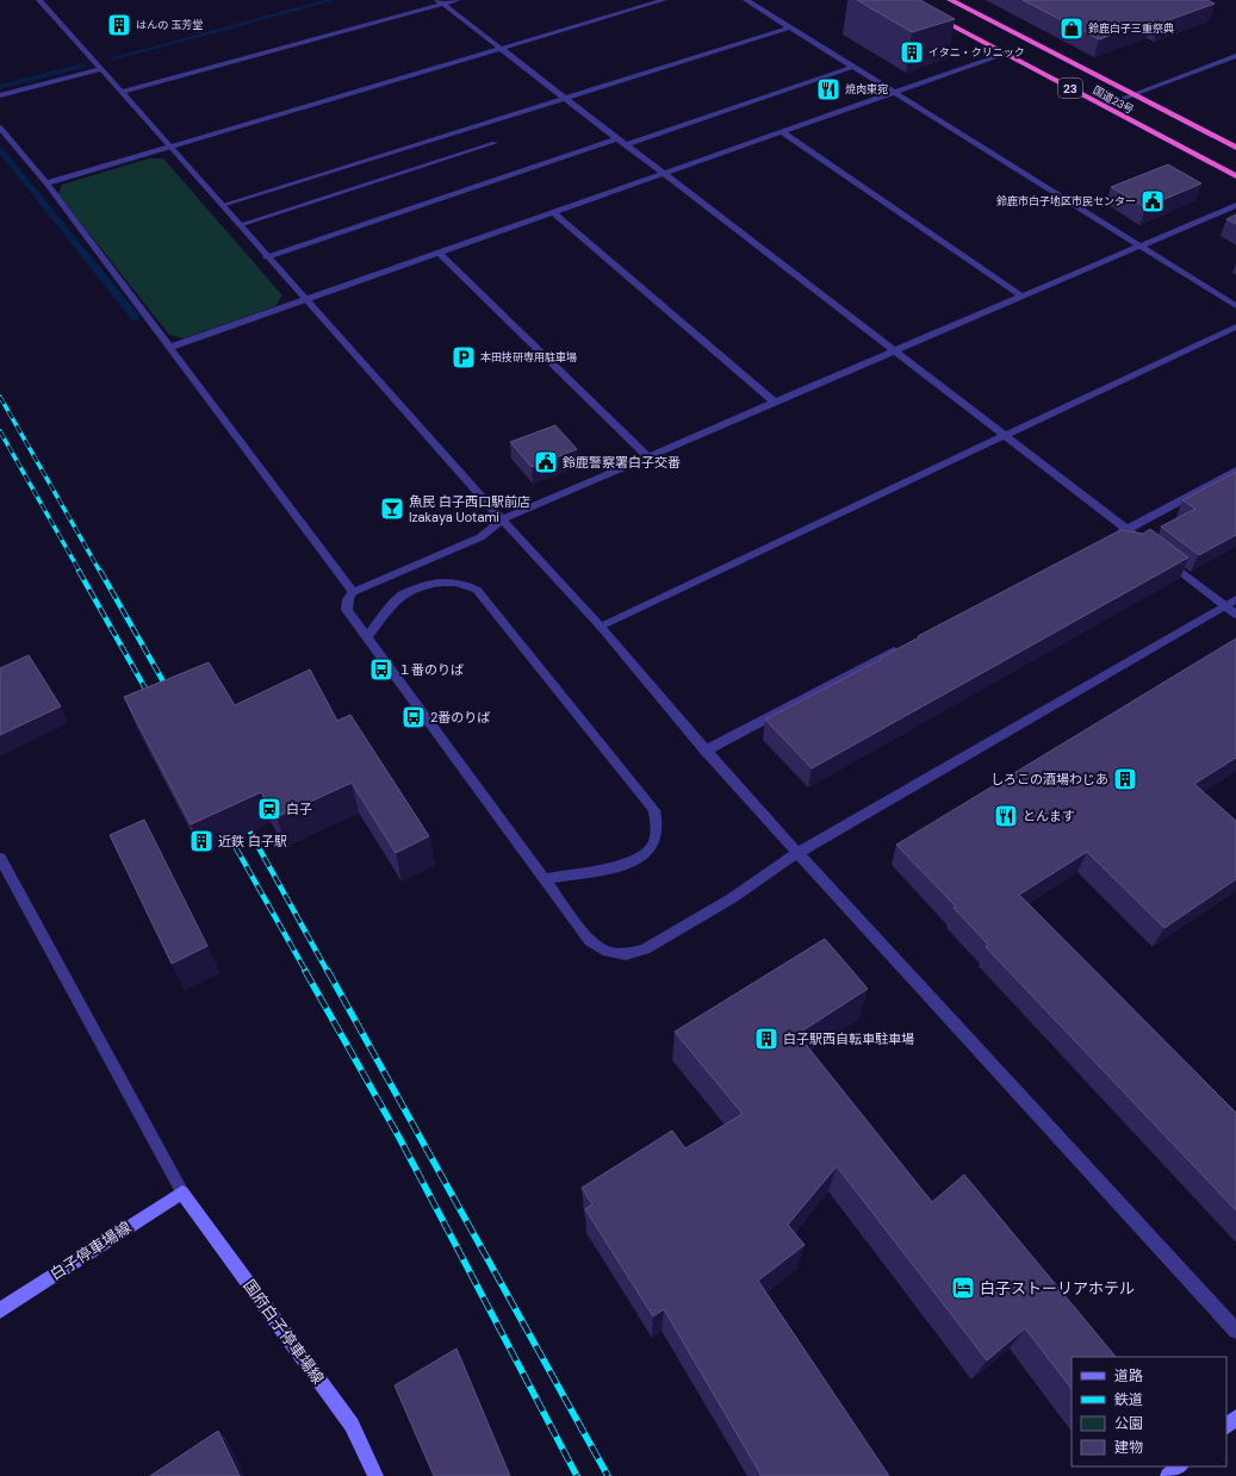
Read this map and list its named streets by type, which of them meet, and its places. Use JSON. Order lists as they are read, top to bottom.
{
  "streets": {
    "highway": ["23", "国道23号"],
    "main road": ["白子停車場線", "国府白子停車場線"]
  },
  "crossings": [
    ["白子停車場線", "国府白子停車場線"]
  ],
  "places": {
    "building": [
      "はんの 玉芳堂",
      "イタニ・クリニック",
      "しろこの酒場わじあ",
      "近鉄 白子駅",
      "白子駅西自転車駐車場"
    ],
    "shop": ["鈴鹿白子三重祭典"],
    "restaurant": ["焼肉東宛", "とんます"],
    "public building": ["鈴鹿市白子地区市民センター", "鈴鹿警察署白子交番"],
    "parking": ["本田技研専用駐車場"],
    "bar": ["魚民 白子西口駅前店 Izakaya Uotami"],
    "bus stop": ["１番のりば", "2番のりば"],
    "station": ["白子"],
    "hotel": ["白子ストーリアホテル"]
  },
  "legend": [
    "道路",
    "鉄道",
    "公園",
    "建物"
  ]
}
